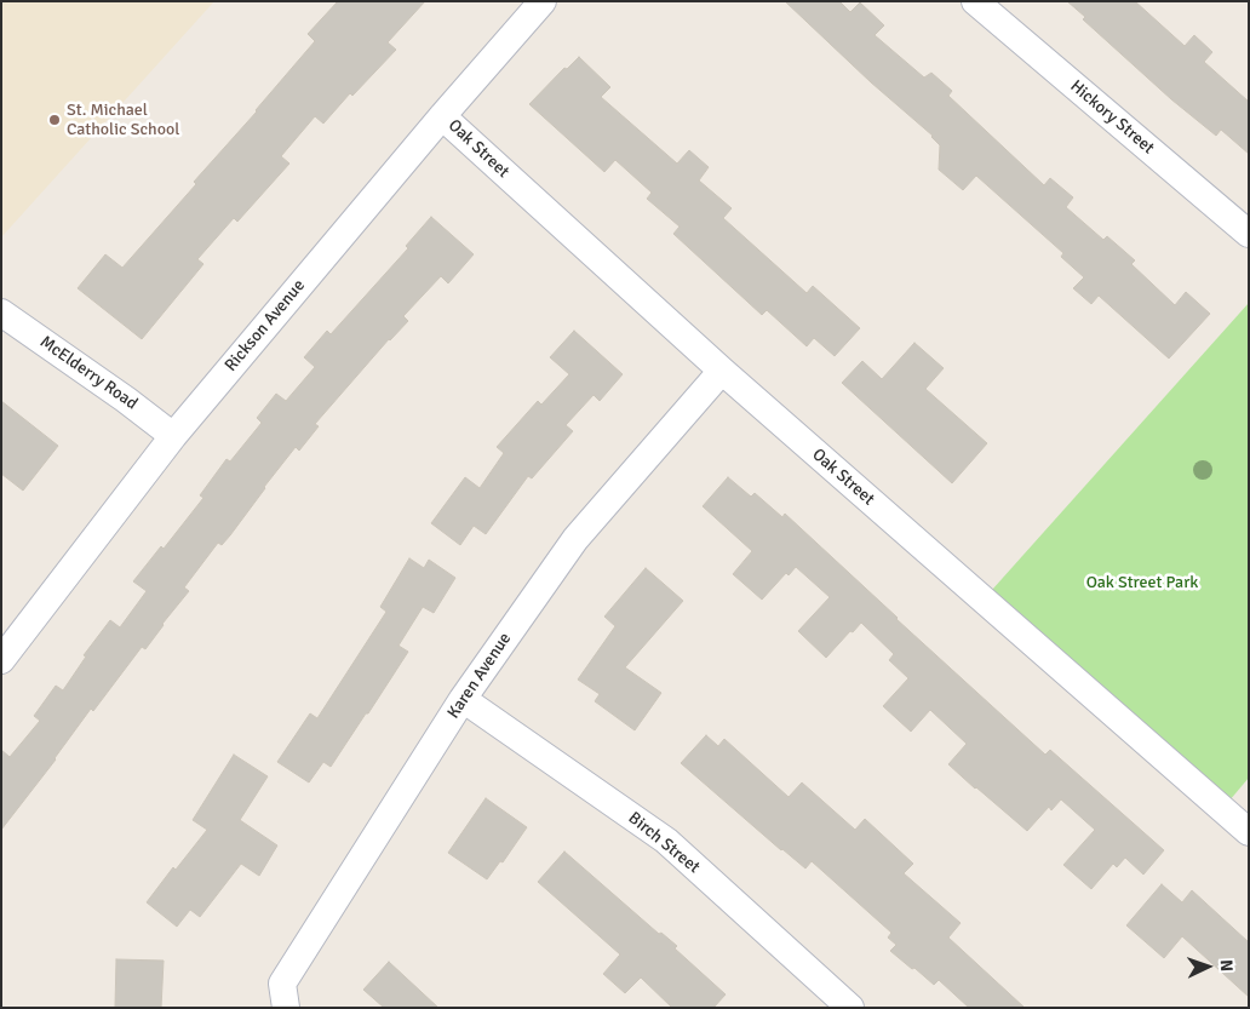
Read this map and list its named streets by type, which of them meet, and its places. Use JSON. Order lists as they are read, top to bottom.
{
  "streets": {
    "street": [
      "Hickory Street",
      "Oak Street",
      "Rickson Avenue",
      "McElderry Road",
      "Karen Avenue",
      "Birch Street"
    ]
  },
  "crossings": [
    ["Oak Street", "Rickson Avenue"],
    ["Oak Street", "Karen Avenue"],
    ["Rickson Avenue", "McElderry Road"],
    ["Karen Avenue", "Birch Street"]
  ],
  "parks": ["Oak Street Park"],
  "places": ["St. Michael Catholic School"],
  "north": "right"
}
